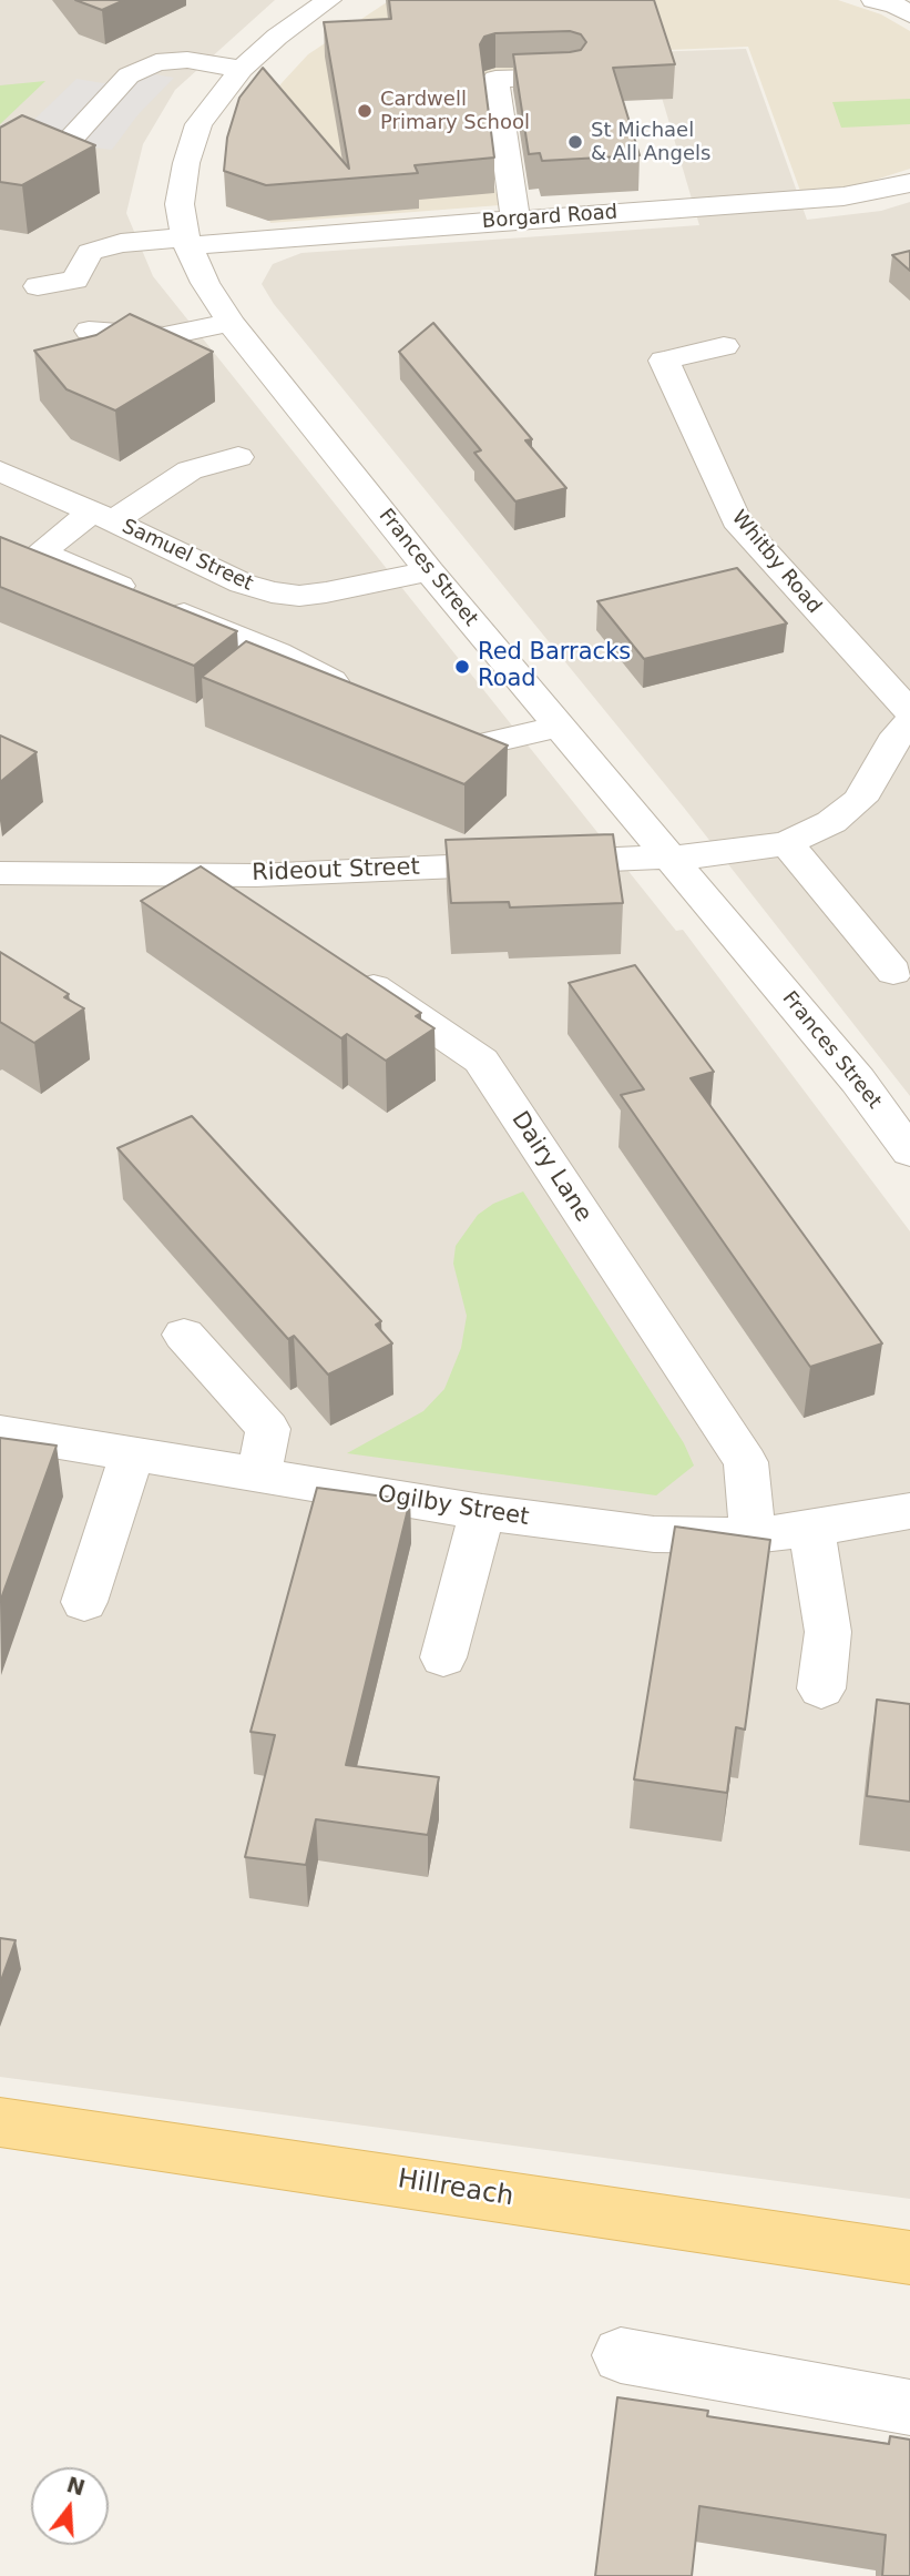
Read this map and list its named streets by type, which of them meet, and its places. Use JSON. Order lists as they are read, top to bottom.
{
  "streets": {
    "main road": ["Hillreach"],
    "street": [
      "Borgard Road",
      "Samuel Street",
      "Whitby Road",
      "Frances Street",
      "Rideout Street",
      "Dairy Lane",
      "Ogilby Street"
    ]
  },
  "crossings": [
    ["Borgard Road", "Frances Street"],
    ["Samuel Street", "Frances Street"],
    ["Frances Street", "Rideout Street"],
    ["Dairy Lane", "Ogilby Street"]
  ],
  "places": ["Cardwell Primary School", "St Michael & All Angels", "Red Barracks Road"],
  "north": "top"
}
